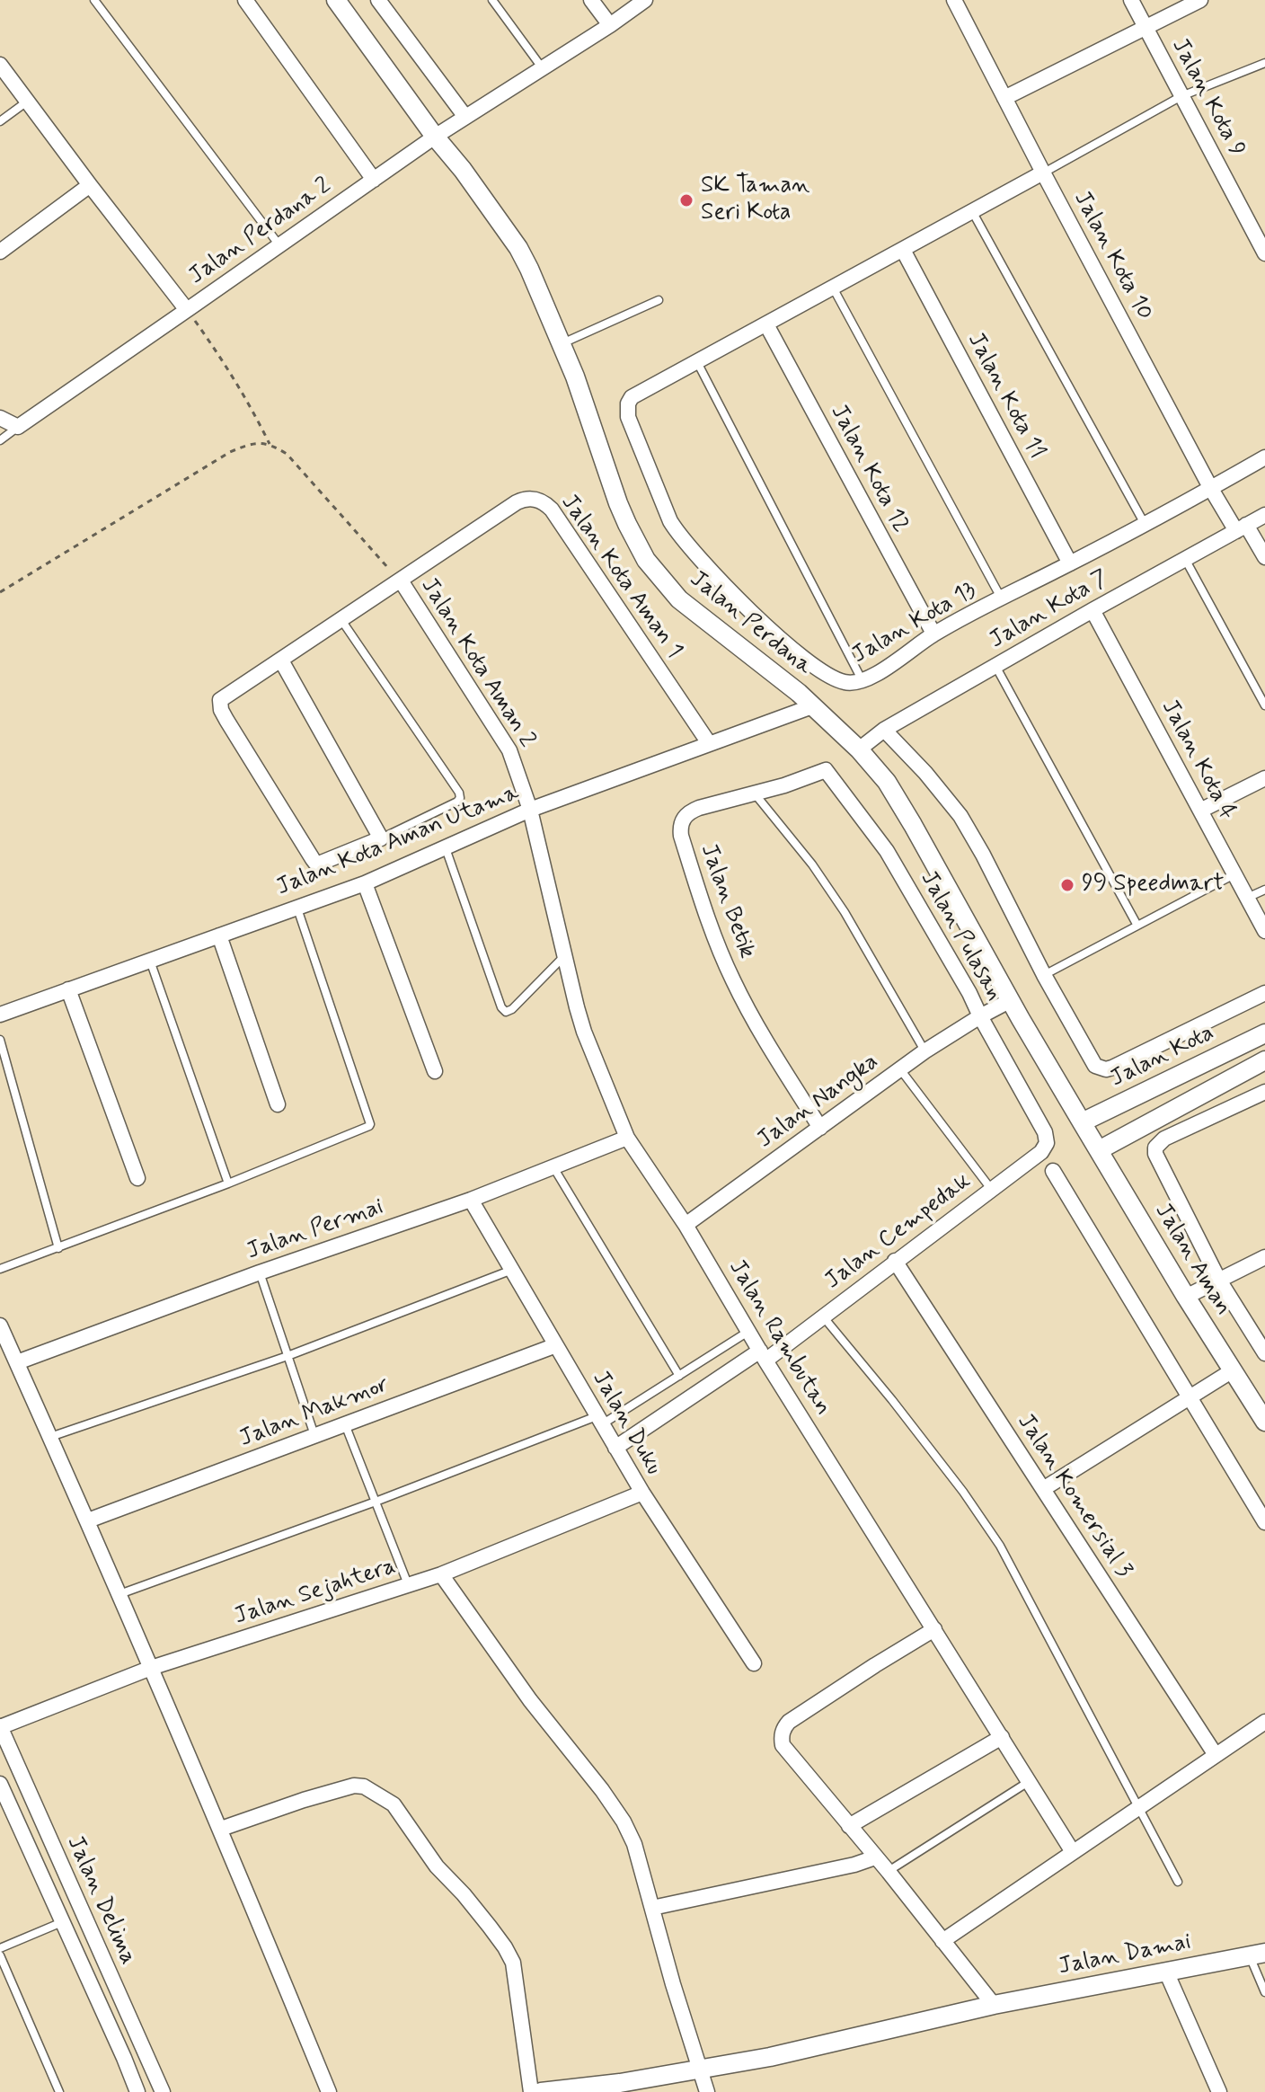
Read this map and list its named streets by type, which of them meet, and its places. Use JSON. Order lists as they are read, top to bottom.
{
  "streets": {
    "street": [
      "Jalan Kota 9",
      "Jalan Perdana 2",
      "Jalan Kota 10",
      "Jalan Kota 11",
      "Jalan Kota 12",
      "Jalan Kota Aman 1",
      "Jalan Kota 7",
      "Jalan Perdana",
      "Jalan Kota 13",
      "Jalan Kota Aman 2",
      "Jalan Kota 4",
      "Jalan Kota Aman Utama",
      "Jalan Betik",
      "Jalan Pulasan",
      "Jalan Kota",
      "Jalan Nangka",
      "Jalan Permai",
      "Jalan Cempedak",
      "Jalan Aman",
      "Jalan Rambutan",
      "Jalan Makmor",
      "Jalan Duku",
      "Jalan Komersial 3",
      "Jalan Sejahtera",
      "Jalan Delima",
      "Jalan Damai"
    ]
  },
  "crossings": [
    ["Jalan Perdana 2", "Jalan Perdana"],
    ["Jalan Kota 10", "Jalan Kota 7"],
    ["Jalan Kota 10", "Jalan Kota 13"],
    ["Jalan Kota 11", "Jalan Kota 13"],
    ["Jalan Kota 12", "Jalan Kota 13"],
    ["Jalan Kota Aman 1", "Jalan Kota Aman 2"],
    ["Jalan Kota Aman 1", "Jalan Kota Aman Utama"],
    ["Jalan Kota 7", "Jalan Perdana"],
    ["Jalan Kota 7", "Jalan Kota 4"],
    ["Jalan Perdana", "Jalan Kota Aman Utama"],
    ["Jalan Perdana", "Jalan Kota"],
    ["Jalan Perdana", "Jalan Nangka"],
    ["Jalan Perdana", "Jalan Aman"],
    ["Jalan Kota Aman 2", "Jalan Kota Aman Utama"],
    ["Jalan Kota Aman 2", "Jalan Rambutan"],
    ["Jalan Kota Aman Utama", "Jalan Rambutan"],
    ["Jalan Betik", "Jalan Pulasan"],
    ["Jalan Betik", "Jalan Nangka"],
    ["Jalan Pulasan", "Jalan Nangka"],
    ["Jalan Pulasan", "Jalan Cempedak"],
    ["Jalan Kota", "Jalan Aman"],
    ["Jalan Nangka", "Jalan Rambutan"],
    ["Jalan Permai", "Jalan Rambutan"],
    ["Jalan Permai", "Jalan Duku"],
    ["Jalan Cempedak", "Jalan Rambutan"],
    ["Jalan Cempedak", "Jalan Duku"],
    ["Jalan Cempedak", "Jalan Komersial 3"],
    ["Jalan Makmor", "Jalan Duku"],
    ["Jalan Duku", "Jalan Sejahtera"],
    ["Jalan Sejahtera", "Jalan Delima"]
  ],
  "places": ["SK Taman Seri Kota", "99 Speedmart"]
}
